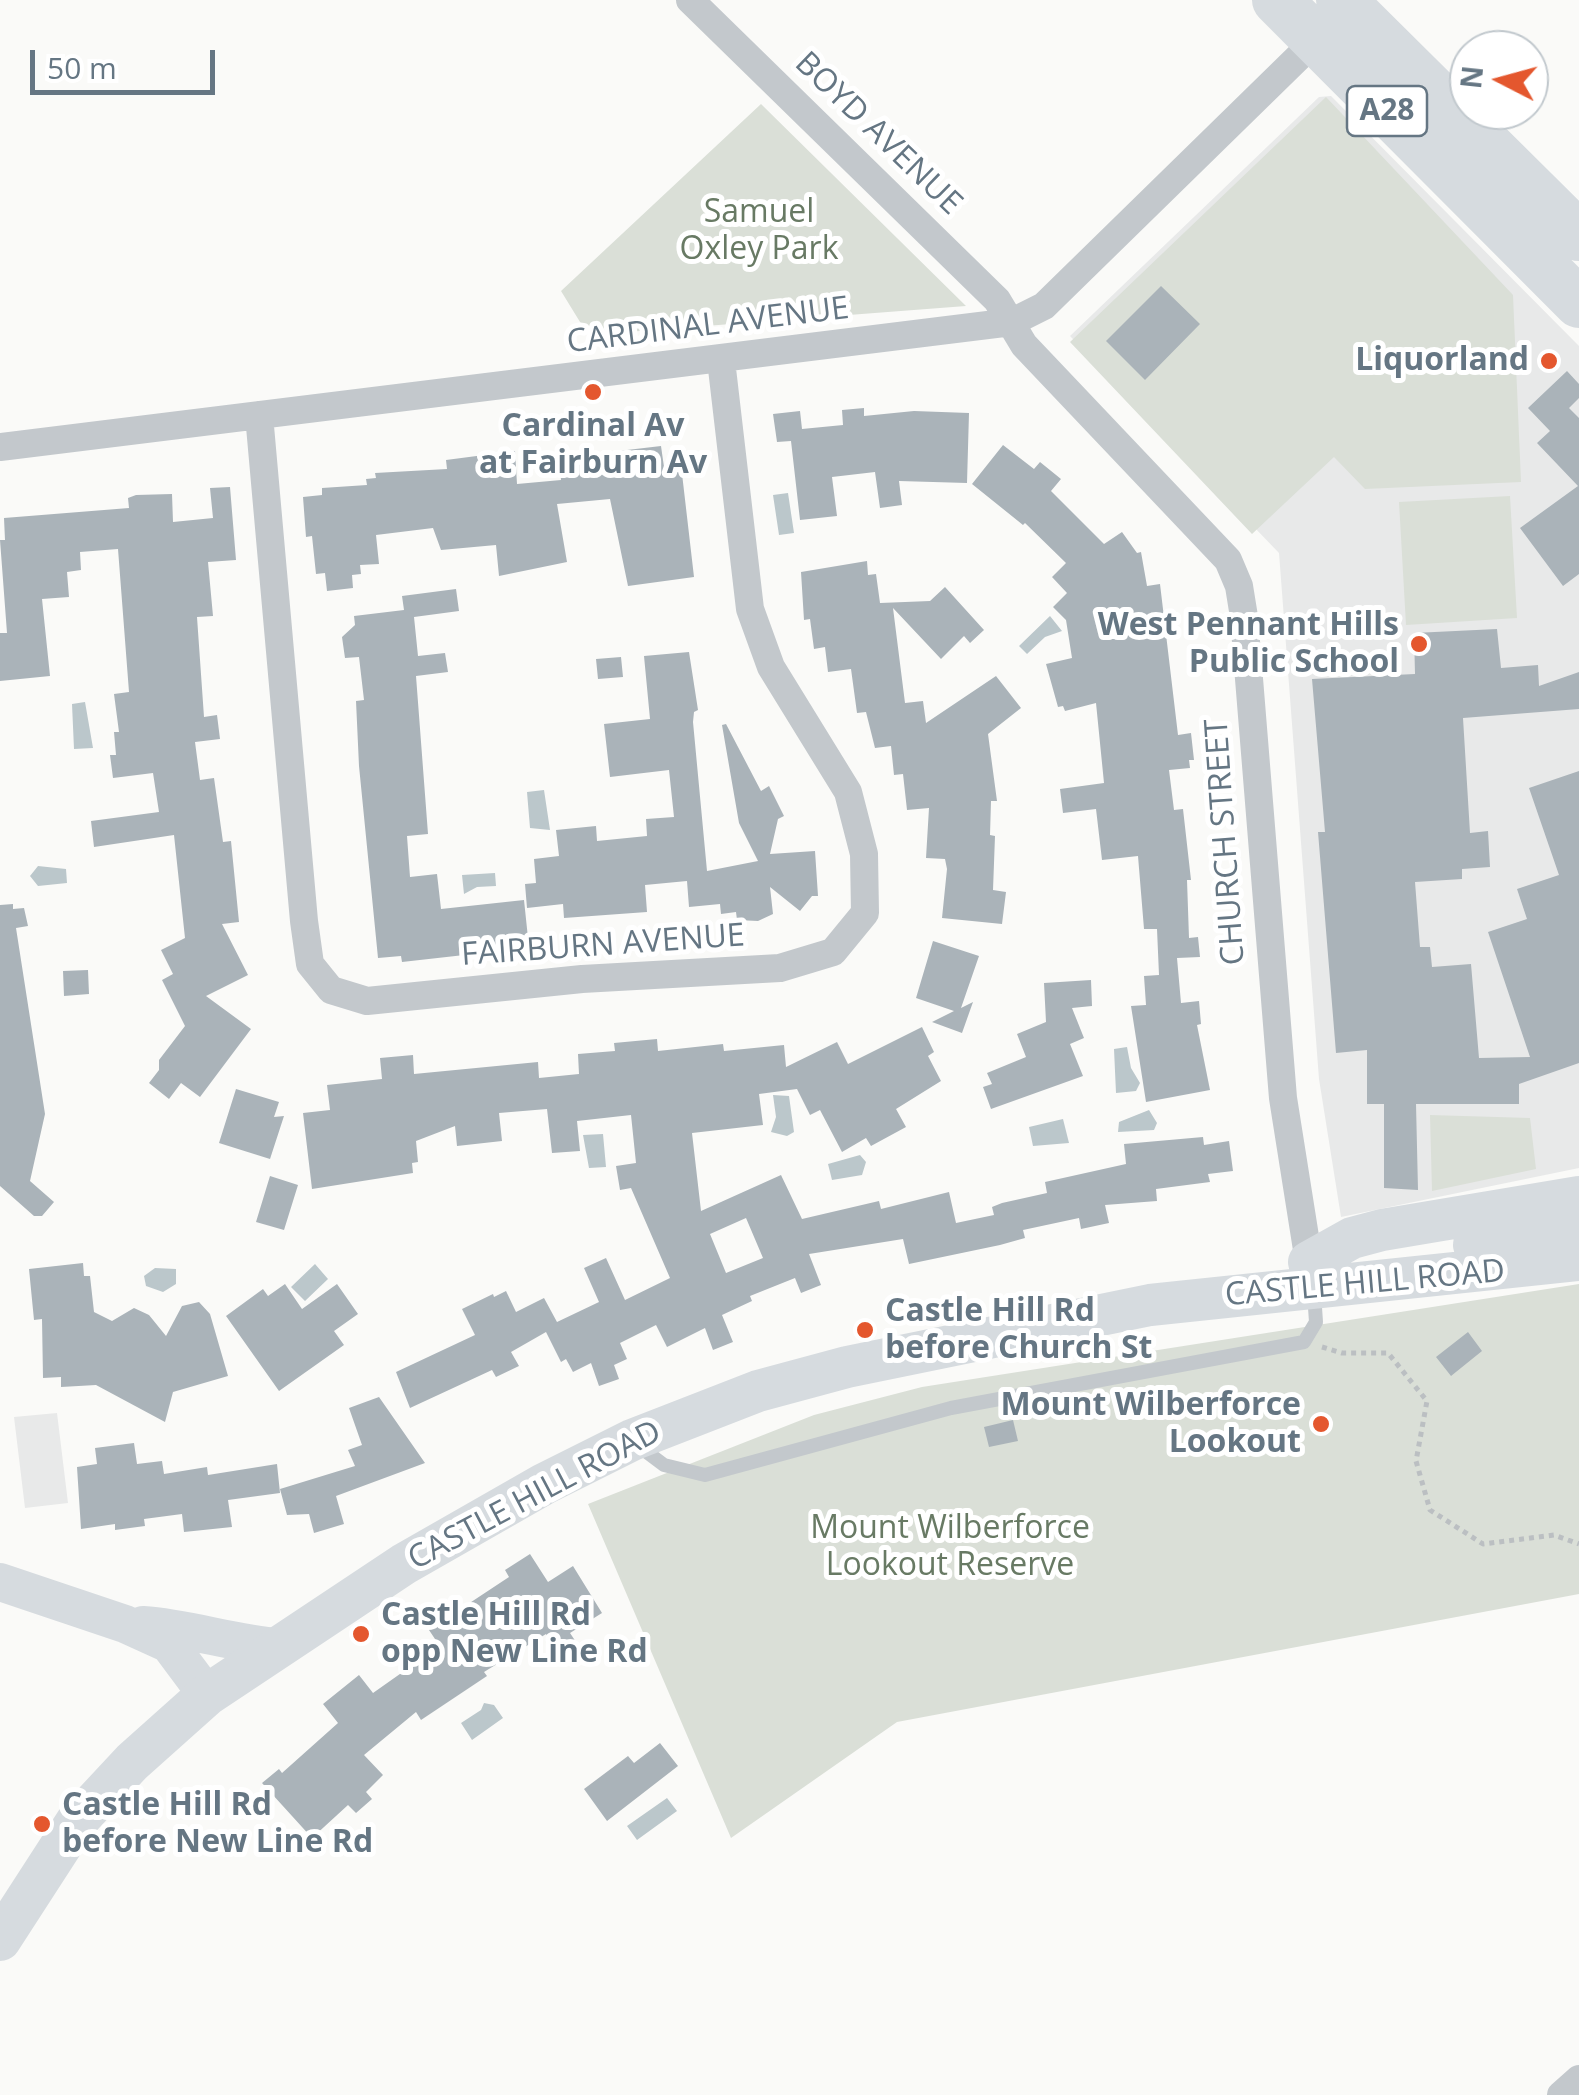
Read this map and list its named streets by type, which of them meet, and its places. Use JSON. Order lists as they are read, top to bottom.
{
  "streets": {
    "highway": ["A28"],
    "main road": ["CASTLE HILL ROAD"],
    "street": [
      "BOYD AVENUE",
      "CARDINAL AVENUE",
      "CHURCH STREET",
      "FAIRBURN AVENUE"
    ]
  },
  "crossings": [
    ["A28", "CARDINAL AVENUE"],
    ["BOYD AVENUE", "CARDINAL AVENUE"],
    ["BOYD AVENUE", "CHURCH STREET"],
    ["CARDINAL AVENUE", "CHURCH STREET"],
    ["CARDINAL AVENUE", "FAIRBURN AVENUE"],
    ["CHURCH STREET", "CASTLE HILL ROAD"]
  ],
  "parks": ["Samuel Oxley Park", "Mount Wilberforce Lookout Reserve"],
  "places": [
    "Liquorland",
    "Cardinal Av at Fairburn Av",
    "West Pennant Hills Public School",
    "Castle Hill Rd before Church St",
    "Mount Wilberforce Lookout",
    "Castle Hill Rd opp New Line Rd",
    "Castle Hill Rd before New Line Rd"
  ],
  "scale_bar": "50 m",
  "north": "left"
}
